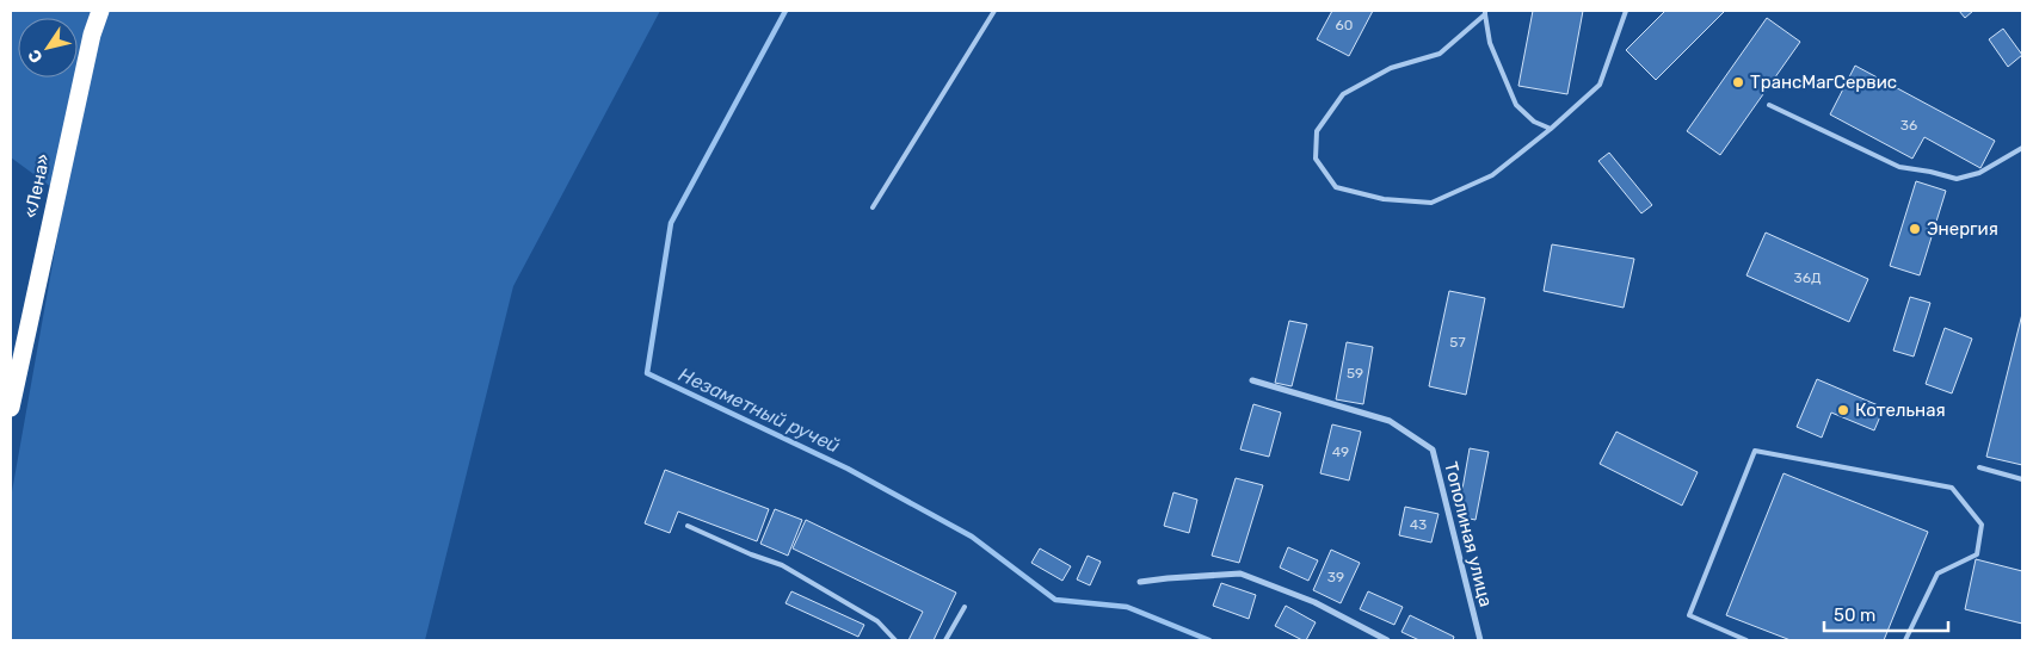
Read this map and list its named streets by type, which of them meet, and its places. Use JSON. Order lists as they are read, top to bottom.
{
  "streets": {
    "highway": ["«Лена»"],
    "street": ["Тополиная улица"]
  },
  "water": ["Незаметный ручей"],
  "places": ["ТрансМагСервис", "Энергия", "Котельная"],
  "house_numbers": [
    "60",
    "36",
    "36Д",
    "57",
    "59",
    "49",
    "43",
    "39"
  ],
  "scale_bar": "50 m",
  "north": "bottom left"
}
